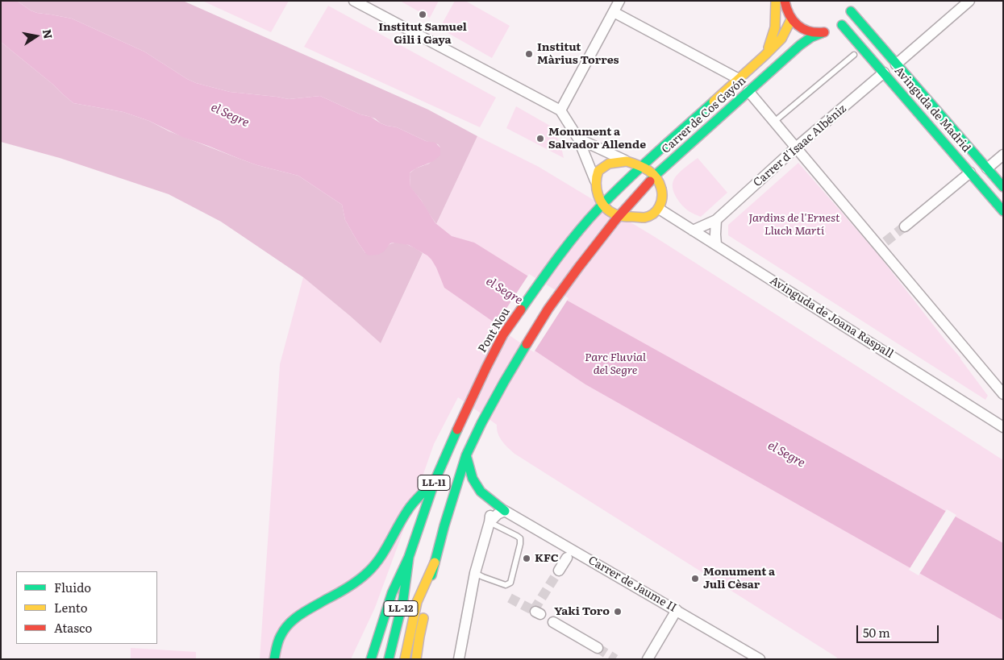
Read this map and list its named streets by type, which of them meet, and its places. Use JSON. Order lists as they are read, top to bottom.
{
  "streets": {
    "main road": [
      "Avinguda de Madrid",
      "Carrer de Cos Gayón",
      "Pont Nou",
      "LL-11",
      "LL-12"
    ],
    "street": ["Carrer d'Isaac Albéniz", "Avinguda de Joana Raspall", "Carrer de Jaume II"]
  },
  "crossings": [
    ["Avinguda de Madrid", "Carrer de Cos Gayón"],
    ["Avinguda de Madrid", "Carrer d'Isaac Albéniz"],
    ["Carrer de Cos Gayón", "Pont Nou"],
    ["Carrer de Cos Gayón", "LL-11"],
    ["Carrer d'Isaac Albéniz", "Avinguda de Joana Raspall"],
    ["Pont Nou", "LL-11"],
    ["LL-11", "LL-12"]
  ],
  "water": ["el Segre"],
  "parks": ["Jardins de l'Ernest Lluch Martí", "Parc Fluvial del Segre"],
  "places": [
    "Institut Samuel Gili i Gaya",
    "Institut Màrius Torres",
    "Monument a Salvador Allende",
    "KFC",
    "Monument a Juli Cèsar",
    "Yaki Toro"
  ],
  "legend": ["Fluido", "Lento", "Atasco"],
  "scale_bar": "50 m",
  "north": "right"
}
